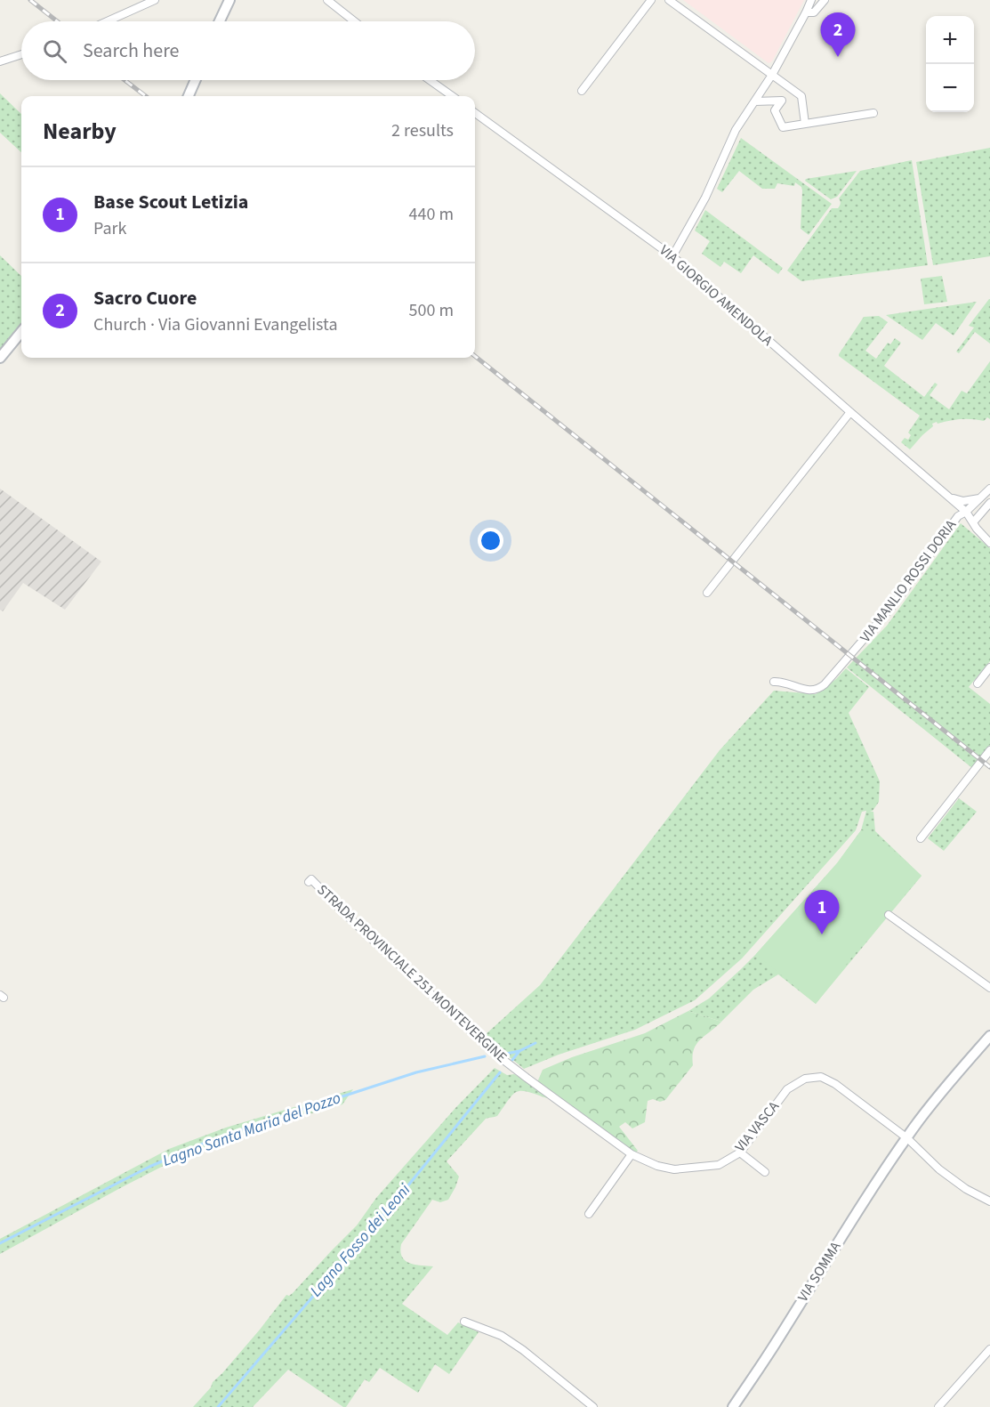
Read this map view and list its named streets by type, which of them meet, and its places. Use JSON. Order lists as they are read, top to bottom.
{
  "streets": {
    "street": [
      "VIA GIORGIO AMENDOLA",
      "VIA MANLIO ROSSI DORIA",
      "STRADA PROVINCIALE 251 MONTEVERGINE",
      "VIA VASCA",
      "VIA SOMMA"
    ]
  },
  "crossings": [
    ["VIA GIORGIO AMENDOLA", "VIA MANLIO ROSSI DORIA"],
    ["STRADA PROVINCIALE 251 MONTEVERGINE", "VIA VASCA"],
    ["VIA VASCA", "VIA SOMMA"]
  ],
  "water": ["Lagno Santa Maria del Pozzo", "Lagno Fosso dei Leoni"],
  "page": {
    "pins": ["2", "1"],
    "map_buttons": ["+", "−"],
    "search": "Search here",
    "heading": ["Nearby", "2 results"],
    "list": [
      {
        "mark": "1",
        "name": "Base Scout Letizia",
        "note": "Park",
        "value": "440 m"
      },
      {
        "mark": "2",
        "name": "Sacro Cuore",
        "note": "Church · Via Giovanni Evangelista",
        "value": "500 m"
      }
    ]
  }
}
